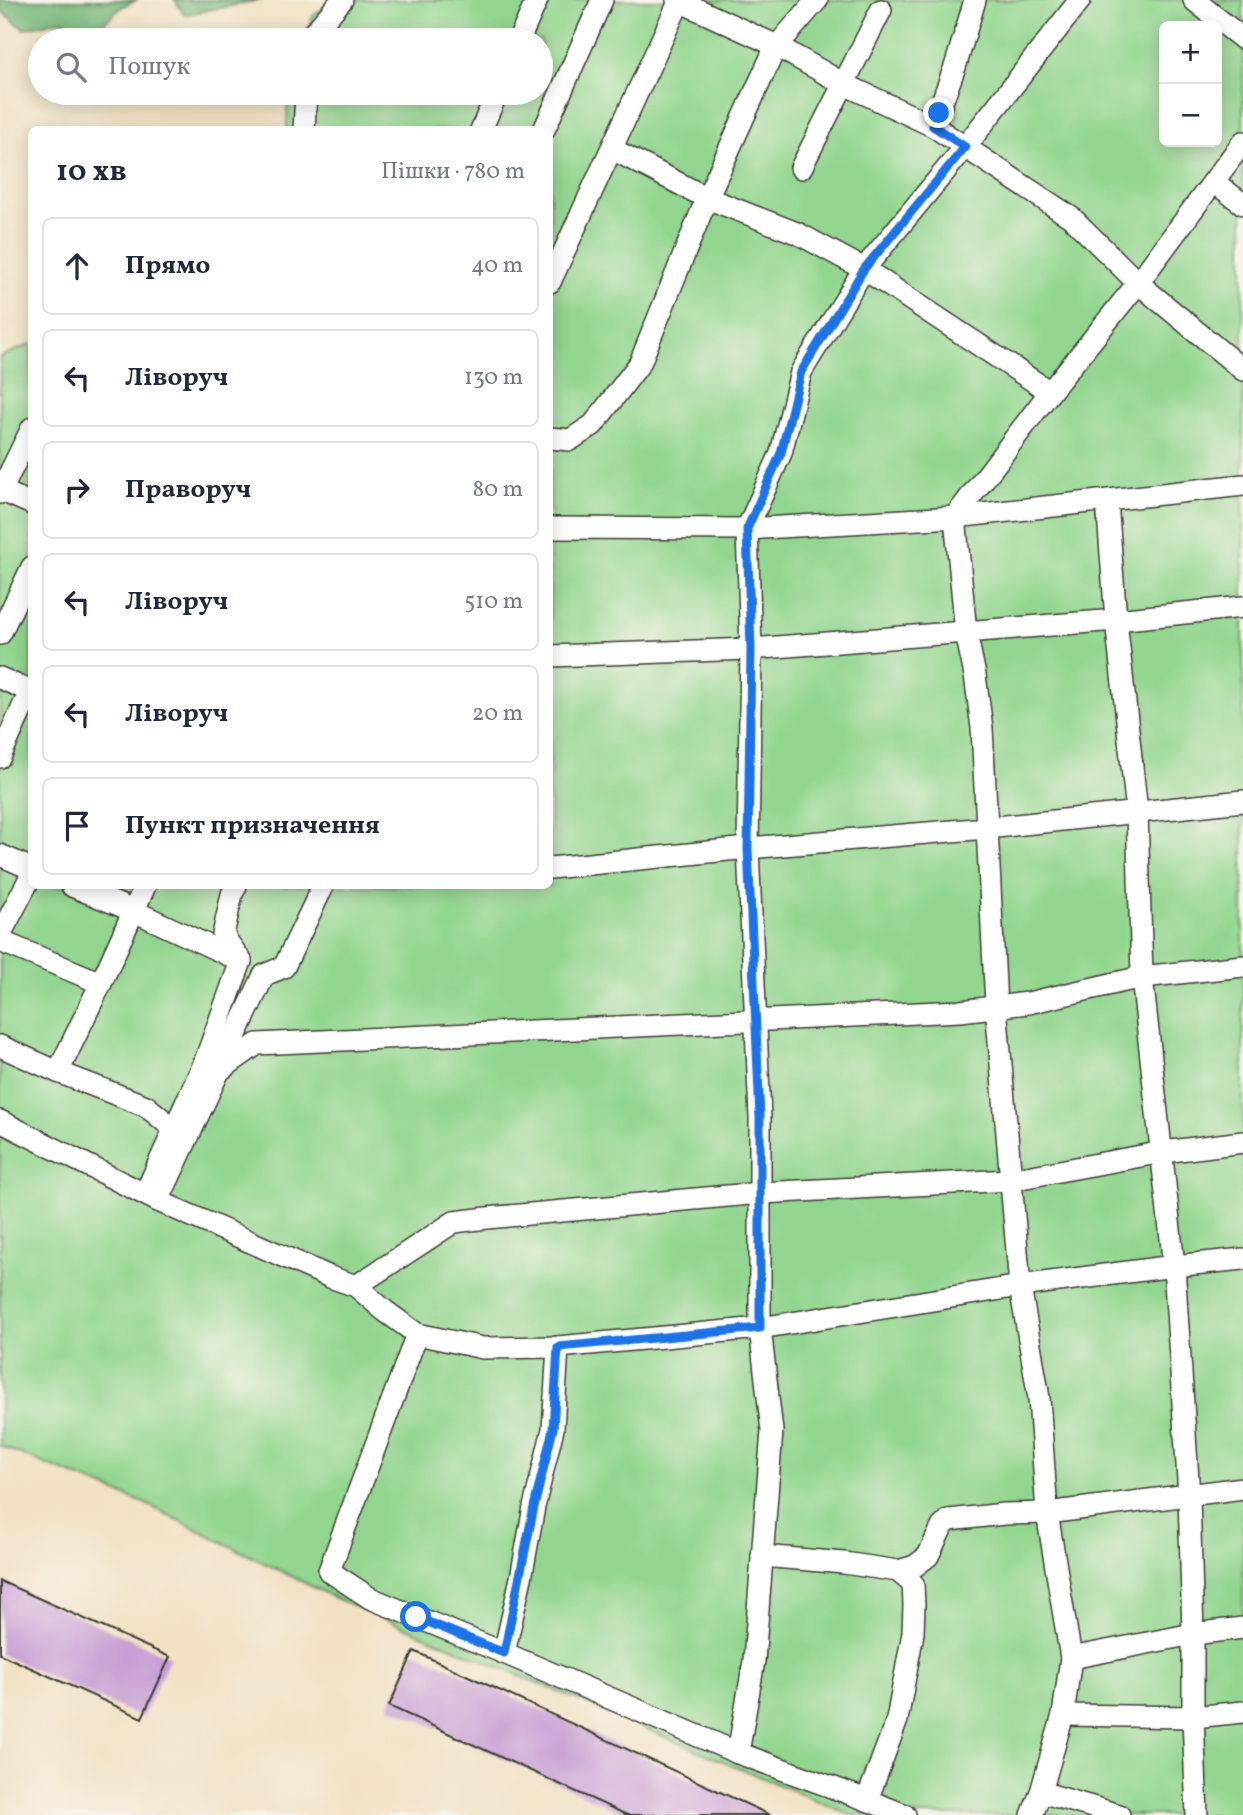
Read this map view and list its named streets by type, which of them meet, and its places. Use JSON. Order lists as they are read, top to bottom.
{
  "page": {
    "map_buttons": ["+", "−"],
    "search": "Пошук",
    "heading": ["10 хв", "Пішки · 780 m"],
    "list": [
      ["Прямо", "40 m"],
      ["Ліворуч", "130 m"],
      ["Праворуч", "80 m"],
      ["Ліворуч", "510 m"],
      ["Ліворуч", "20 m"],
      "Пункт призначення"
    ]
  }
}
